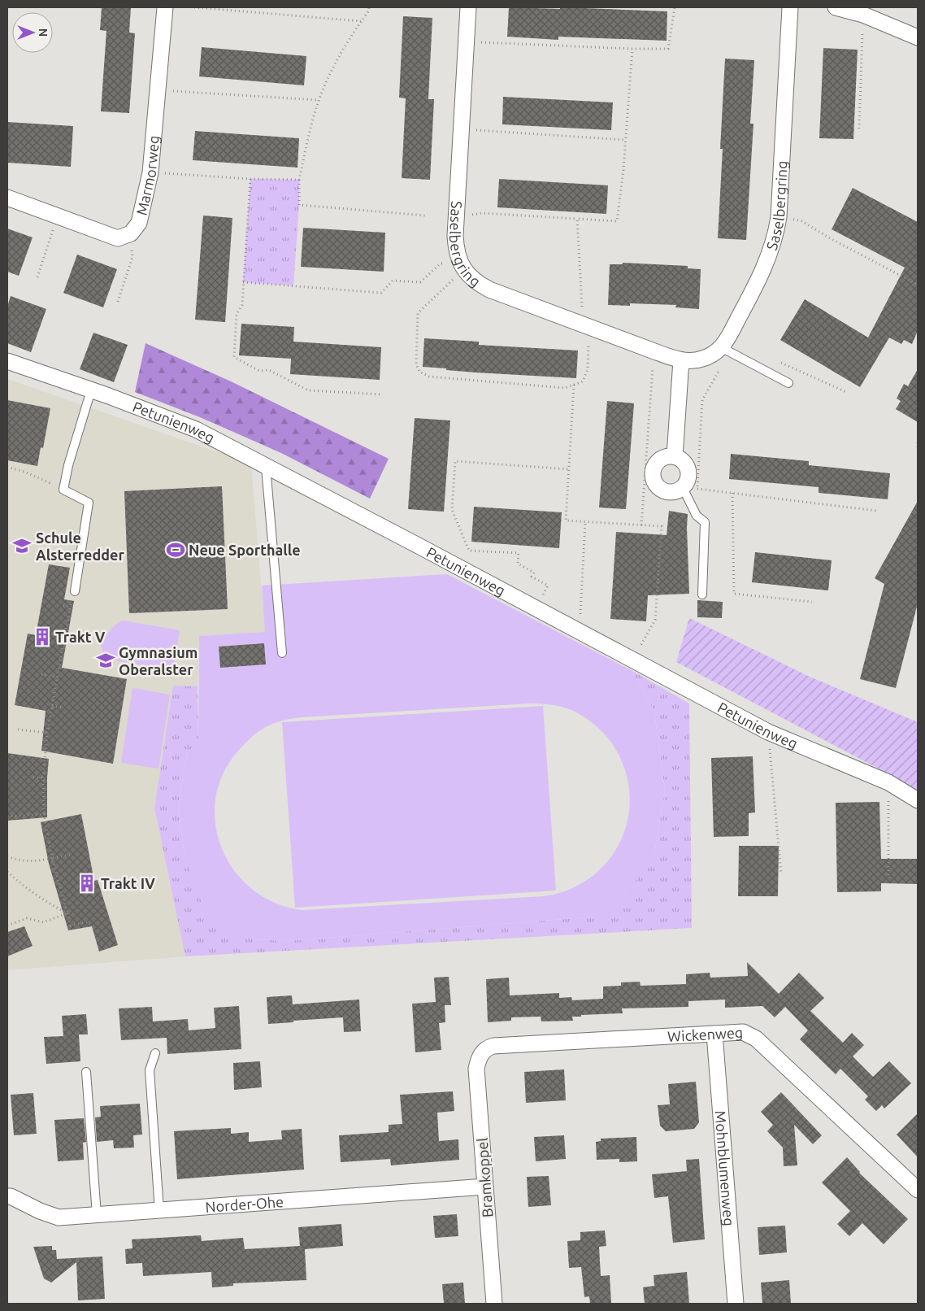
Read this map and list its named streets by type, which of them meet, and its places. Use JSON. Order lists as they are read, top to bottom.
{
  "streets": {
    "street": [
      "Marmorweg",
      "Saselbergring",
      "Petunienweg",
      "Wickenweg",
      "Mohnblumenweg",
      "Bramkoppel",
      "Norder-Ohe"
    ]
  },
  "crossings": [
    ["Wickenweg", "Mohnblumenweg"],
    ["Wickenweg", "Bramkoppel"],
    ["Bramkoppel", "Norder-Ohe"]
  ],
  "places": {
    "school or university": ["Schule Alsterredder", "Gymnasium Oberalster"],
    "sports": ["Neue Sporthalle"],
    "building": ["Trakt V", "Trakt IV"]
  },
  "north": "right"
}
